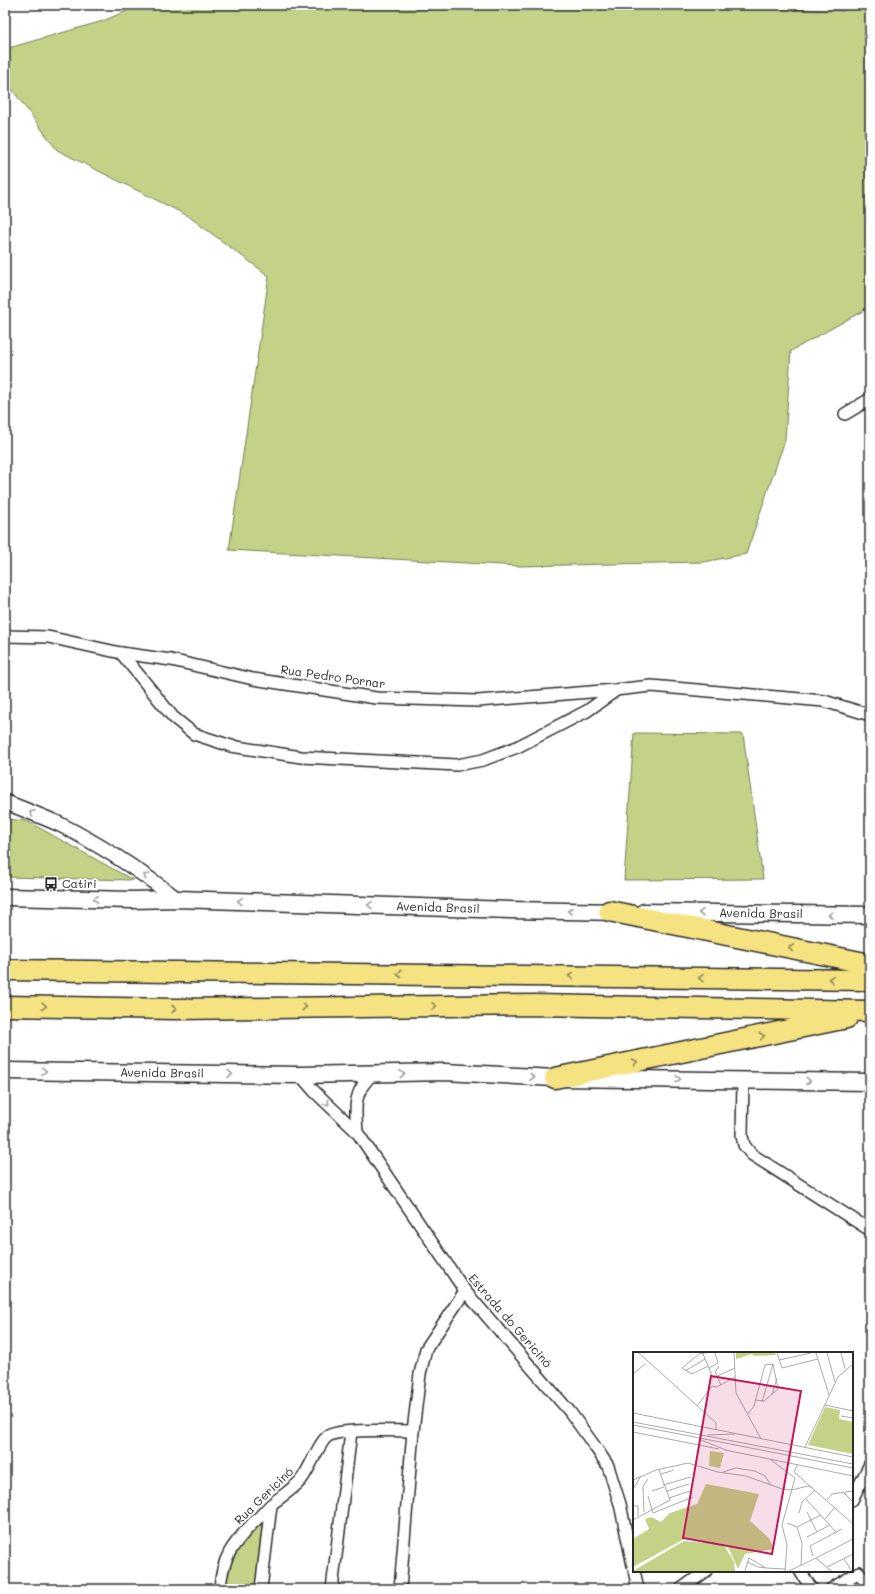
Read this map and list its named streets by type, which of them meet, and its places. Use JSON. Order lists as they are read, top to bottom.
{
  "streets": {
    "main road": ["Avenida Brasil"],
    "street": ["Rua Pedro Pornar", "Estrada do Gericinó", "Rua Gericinó"]
  },
  "crossings": [
    ["Avenida Brasil", "Estrada do Gericinó"]
  ],
  "places": {
    "bus stop": ["Catiri"]
  }
}
